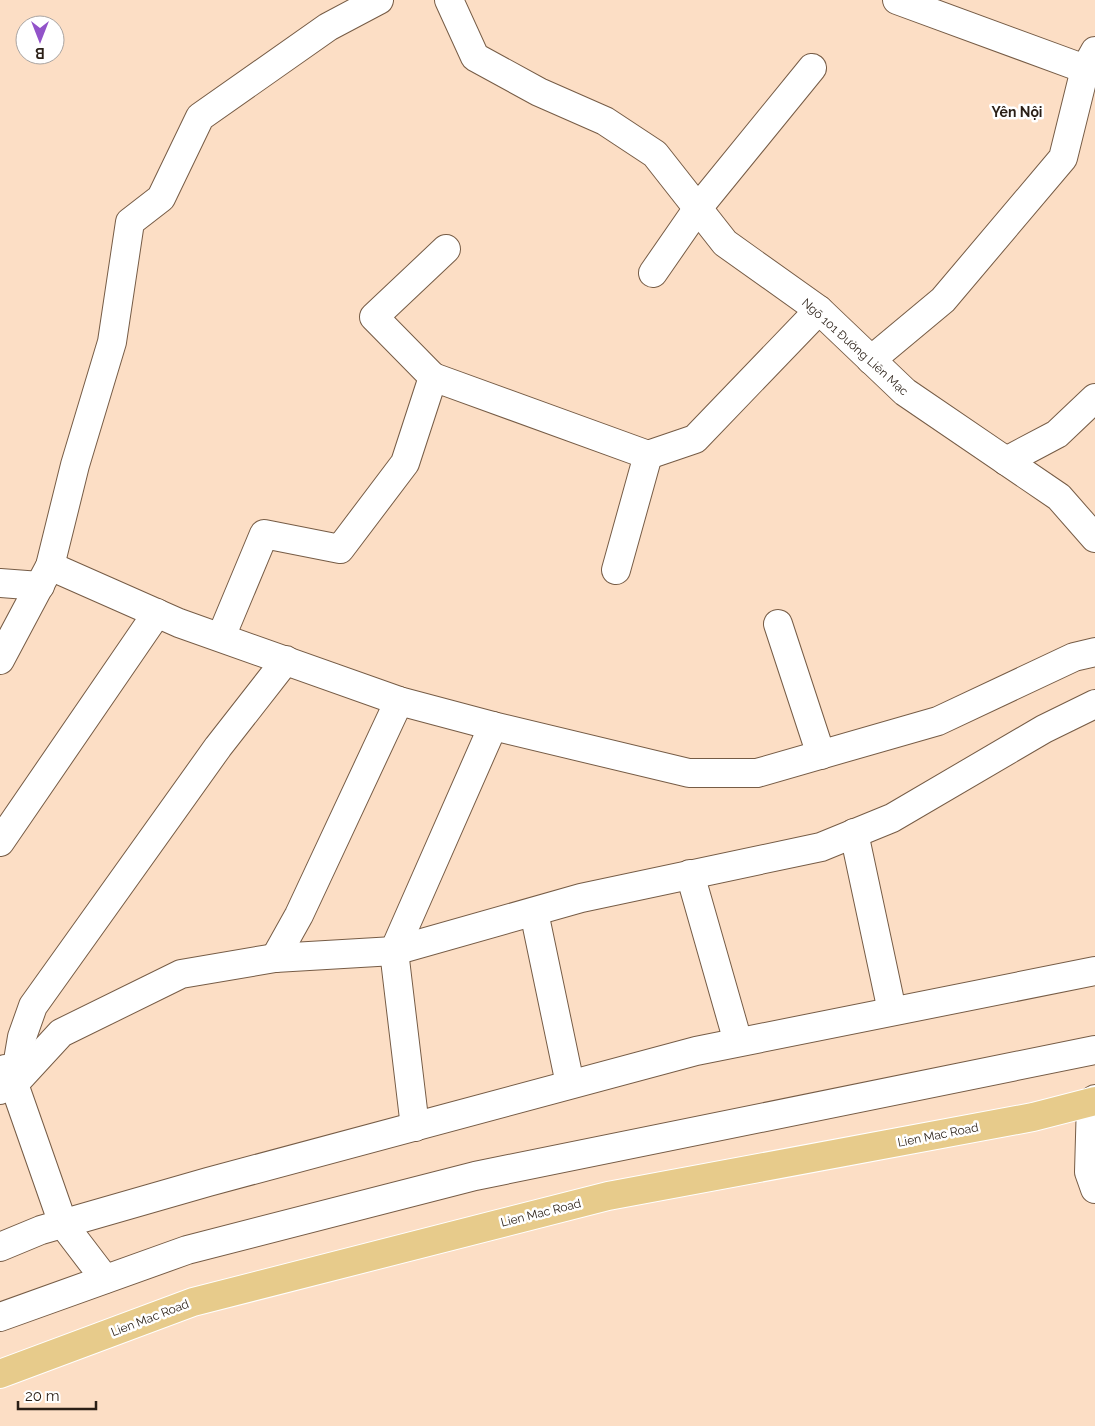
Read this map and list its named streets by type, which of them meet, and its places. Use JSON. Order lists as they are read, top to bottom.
{
  "streets": {
    "main road": ["Lien Mac Road"],
    "street": ["Ngõ 101 Đường Liên Mạc"]
  },
  "districts": ["Yên Nội"],
  "scale_bar": "20 m",
  "north": "bottom"
}
